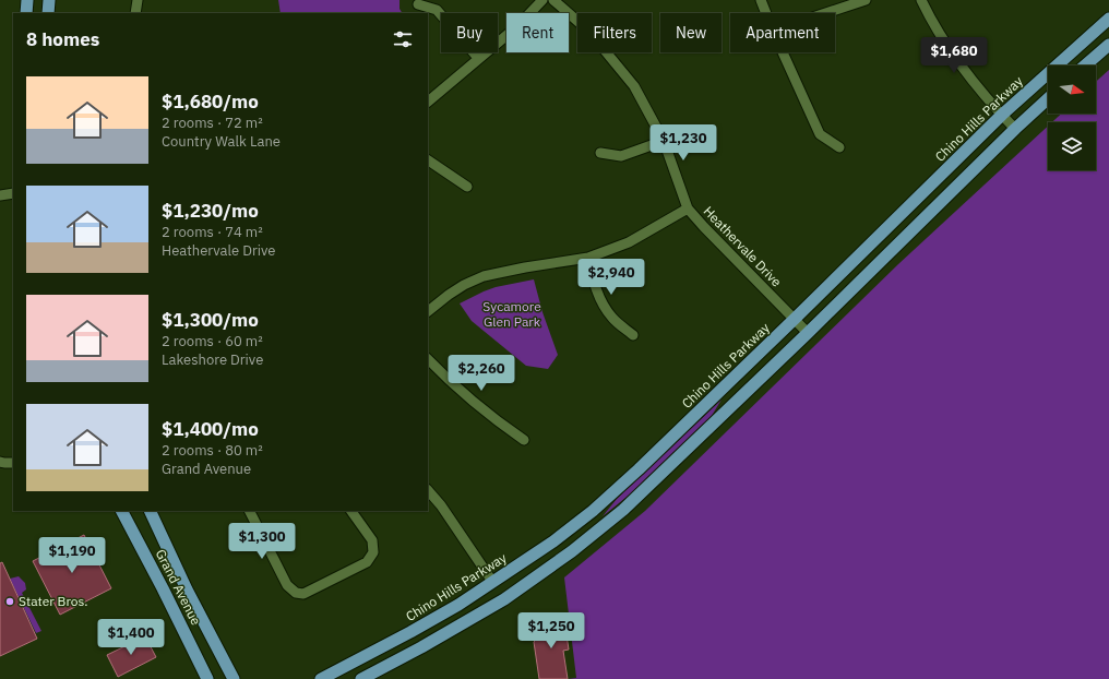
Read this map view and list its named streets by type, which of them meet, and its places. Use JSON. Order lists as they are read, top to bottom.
{
  "streets": {
    "main road": ["Chino Hills Parkway", "Grand Avenue"],
    "street": ["Heathervale Drive"]
  },
  "crossings": [
    ["Chino Hills Parkway", "Heathervale Drive"]
  ],
  "parks": ["Sycamore Glen Park"],
  "places": ["Stater Bros."],
  "north": "right",
  "page": {
    "chip": [
      "Buy",
      "Rent",
      "Filters",
      "New",
      "Apartment"
    ],
    "heading": "8 homes",
    "price": [
      "$1,680",
      "$1,230",
      "$2,940",
      "$2,260",
      "$1,300",
      "$1,190",
      "$1,250",
      "$1,400"
    ],
    "list": [
      {
        "name": "$1,680/mo",
        "note": "2 rooms · 72 m² · Country Walk Lane"
      },
      {
        "name": "$1,230/mo",
        "note": "2 rooms · 74 m² · Heathervale Drive"
      },
      {
        "name": "$1,300/mo",
        "note": "2 rooms · 60 m² · Lakeshore Drive"
      },
      {
        "name": "$1,400/mo",
        "note": "2 rooms · 80 m² · Grand Avenue"
      }
    ]
  }
}
